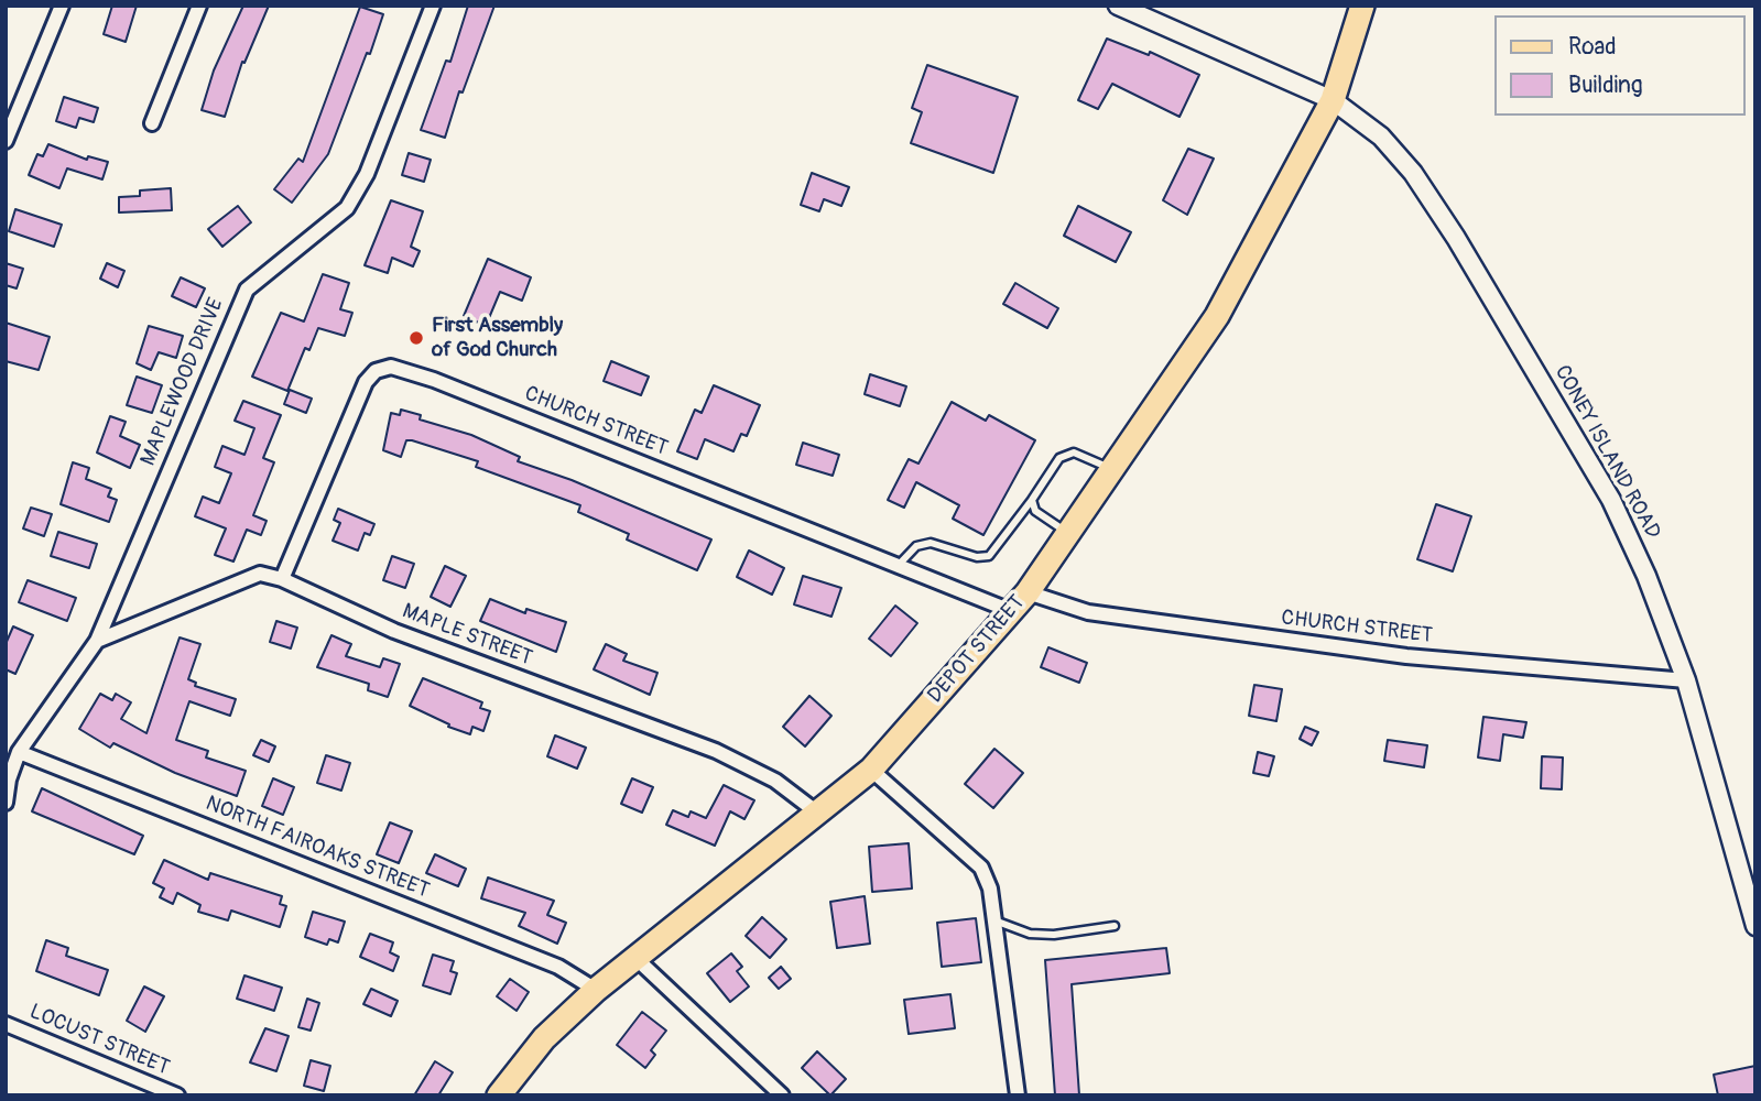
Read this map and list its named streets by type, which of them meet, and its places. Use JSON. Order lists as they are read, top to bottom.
{
  "streets": {
    "main road": ["DEPOT STREET"],
    "street": [
      "MAPLEWOOD DRIVE",
      "CHURCH STREET",
      "CONEY ISLAND ROAD",
      "MAPLE STREET",
      "NORTH FAIROAKS STREET",
      "LOCUST STREET"
    ]
  },
  "crossings": [
    ["MAPLEWOOD DRIVE", "MAPLE STREET"],
    ["MAPLEWOOD DRIVE", "NORTH FAIROAKS STREET"],
    ["CHURCH STREET", "CONEY ISLAND ROAD"],
    ["CHURCH STREET", "MAPLE STREET"],
    ["CHURCH STREET", "DEPOT STREET"],
    ["CONEY ISLAND ROAD", "DEPOT STREET"],
    ["MAPLE STREET", "DEPOT STREET"],
    ["DEPOT STREET", "NORTH FAIROAKS STREET"]
  ],
  "places": ["First Assembly of God Church"],
  "legend": ["Road", "Building"]
}
